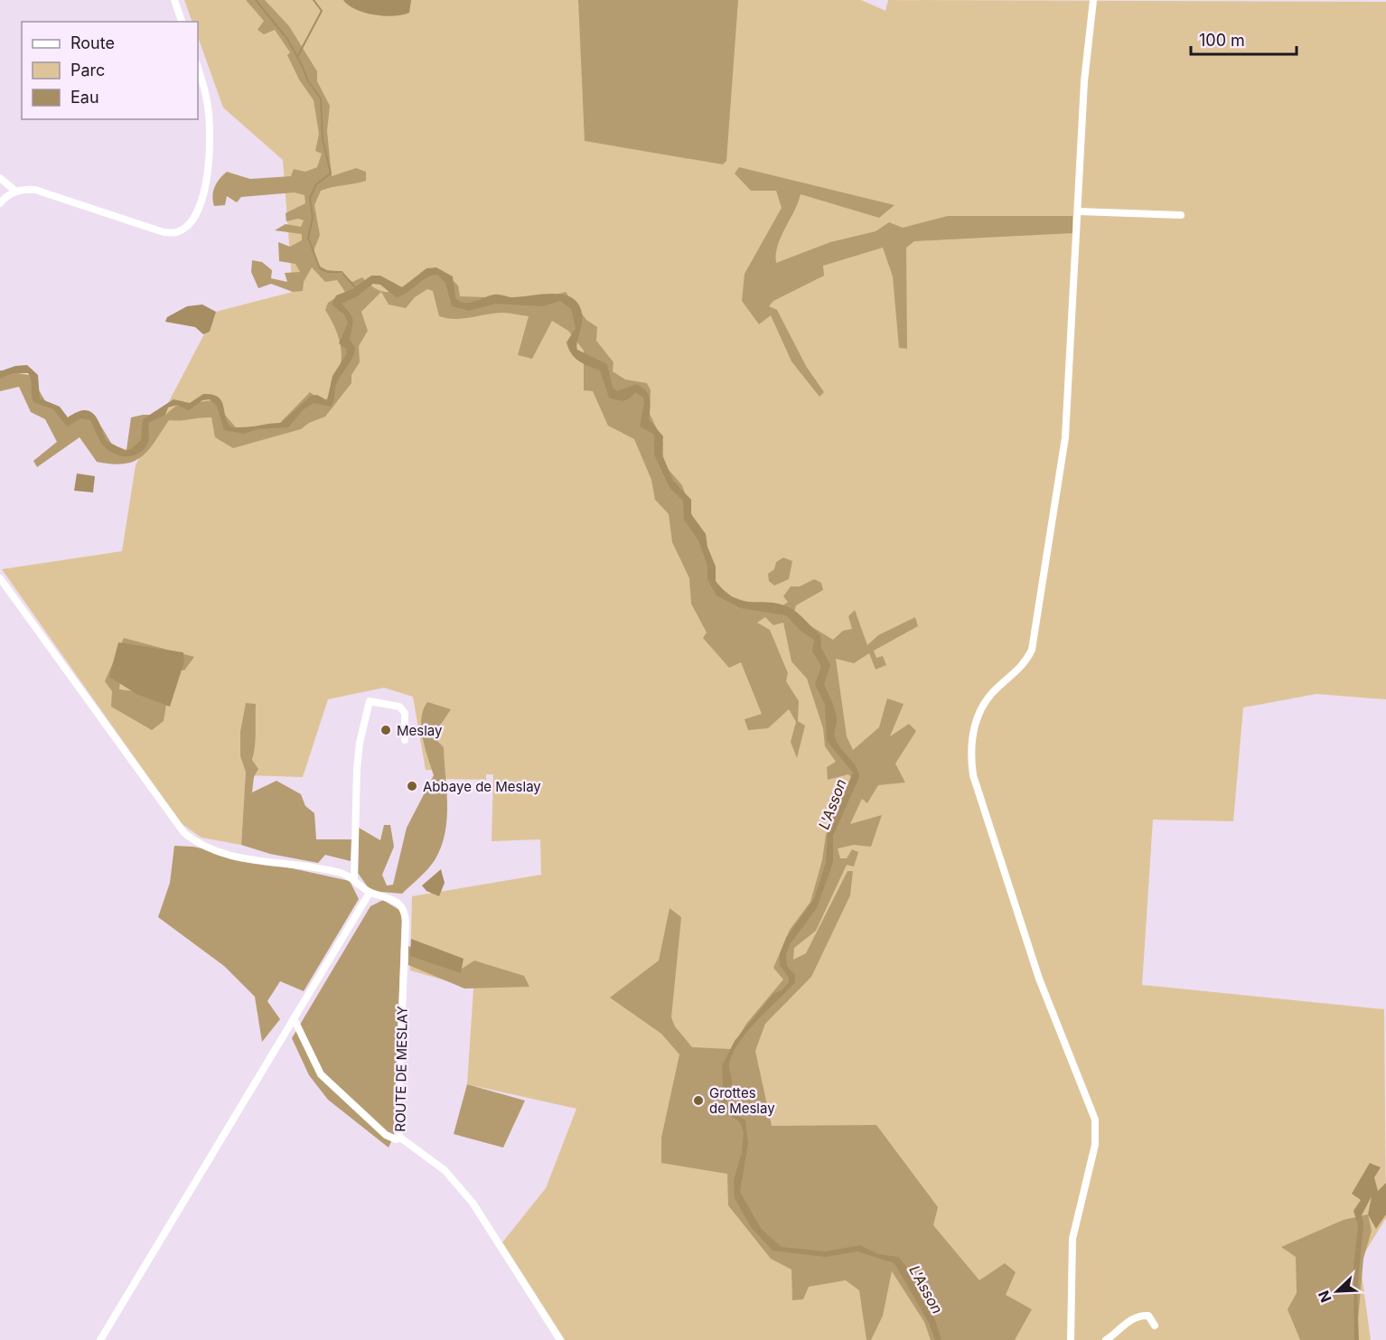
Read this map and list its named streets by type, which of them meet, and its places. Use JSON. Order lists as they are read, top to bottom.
{
  "streets": {
    "street": ["ROUTE DE MESLAY"]
  },
  "water": ["L'Asson"],
  "places": ["Meslay", "Abbaye de Meslay", "Grottes de Meslay"],
  "legend": ["Route", "Parc", "Eau"],
  "scale_bar": "100 m",
  "north": "bottom left"
}
